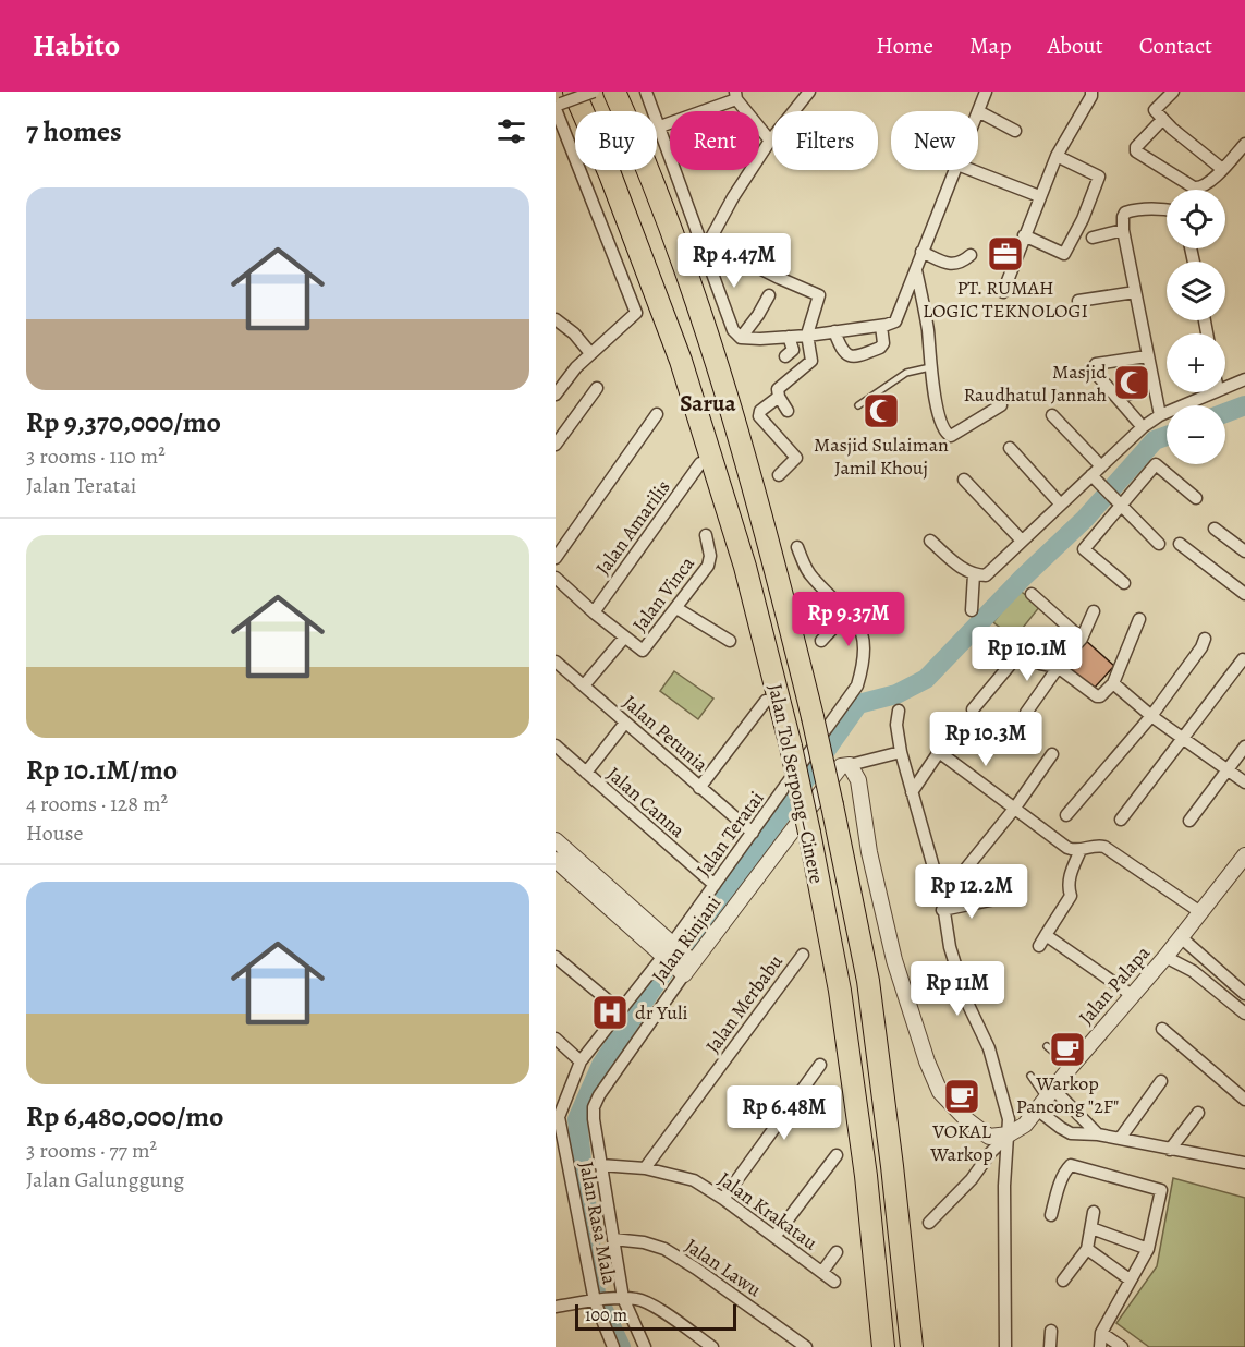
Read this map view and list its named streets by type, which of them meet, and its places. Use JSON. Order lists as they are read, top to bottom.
{
  "streets": {
    "highway": ["Jalan Tol Serpong–Cinere"],
    "street": [
      "Jalan Amarilis",
      "Jalan Vinca",
      "Jalan Petunia",
      "Jalan Canna",
      "Jalan Teratai",
      "Jalan Rinjani",
      "Jalan Palapa",
      "Jalan Merbabu",
      "Jalan Krakatau",
      "Jalan Rasa Mala",
      "Jalan Lawu"
    ]
  },
  "crossings": [
    ["Jalan Petunia", "Jalan Teratai"],
    ["Jalan Canna", "Jalan Teratai"],
    ["Jalan Teratai", "Jalan Rasa Mala"],
    ["Jalan Rinjani", "Jalan Krakatau"],
    ["Jalan Rinjani", "Jalan Lawu"],
    ["Jalan Merbabu", "Jalan Krakatau"]
  ],
  "districts": ["Sarua"],
  "places": {
    "office": ["PT. RUMAH LOGIC TEKNOLOGI"],
    "mosque": ["Masjid Raudhatul Jannah", "Masjid Sulaiman Jamil Khouj"],
    "hospital": ["dr Yuli"],
    "cafe": ["Warkop Pancong \"2F\"", "VOKAL Warkop"]
  },
  "scale_bar": "100 m",
  "page": {
    "header": "Habito",
    "nav": [
      "Home",
      "Map",
      "About",
      "Contact"
    ],
    "heading": "7 homes",
    "chip": [
      "Buy",
      "Rent",
      "Filters",
      "New"
    ],
    "list": [
      {
        "name": "Rp 9,370,000/mo",
        "note": "3 rooms · 110 m² · Jalan Teratai"
      },
      {
        "name": "Rp 10.1M/mo",
        "note": "4 rooms · 128 m² · House"
      },
      {
        "name": "Rp 6,480,000/mo",
        "note": "3 rooms · 77 m² · Jalan Galunggung"
      }
    ],
    "map_buttons": ["+", "−"],
    "price": [
      "Rp 4.47M",
      "Rp 9.37M",
      "Rp 10.1M",
      "Rp 10.3M",
      "Rp 12.2M",
      "Rp 11M",
      "Rp 6.48M"
    ],
    "scale": "100 m"
  }
}
